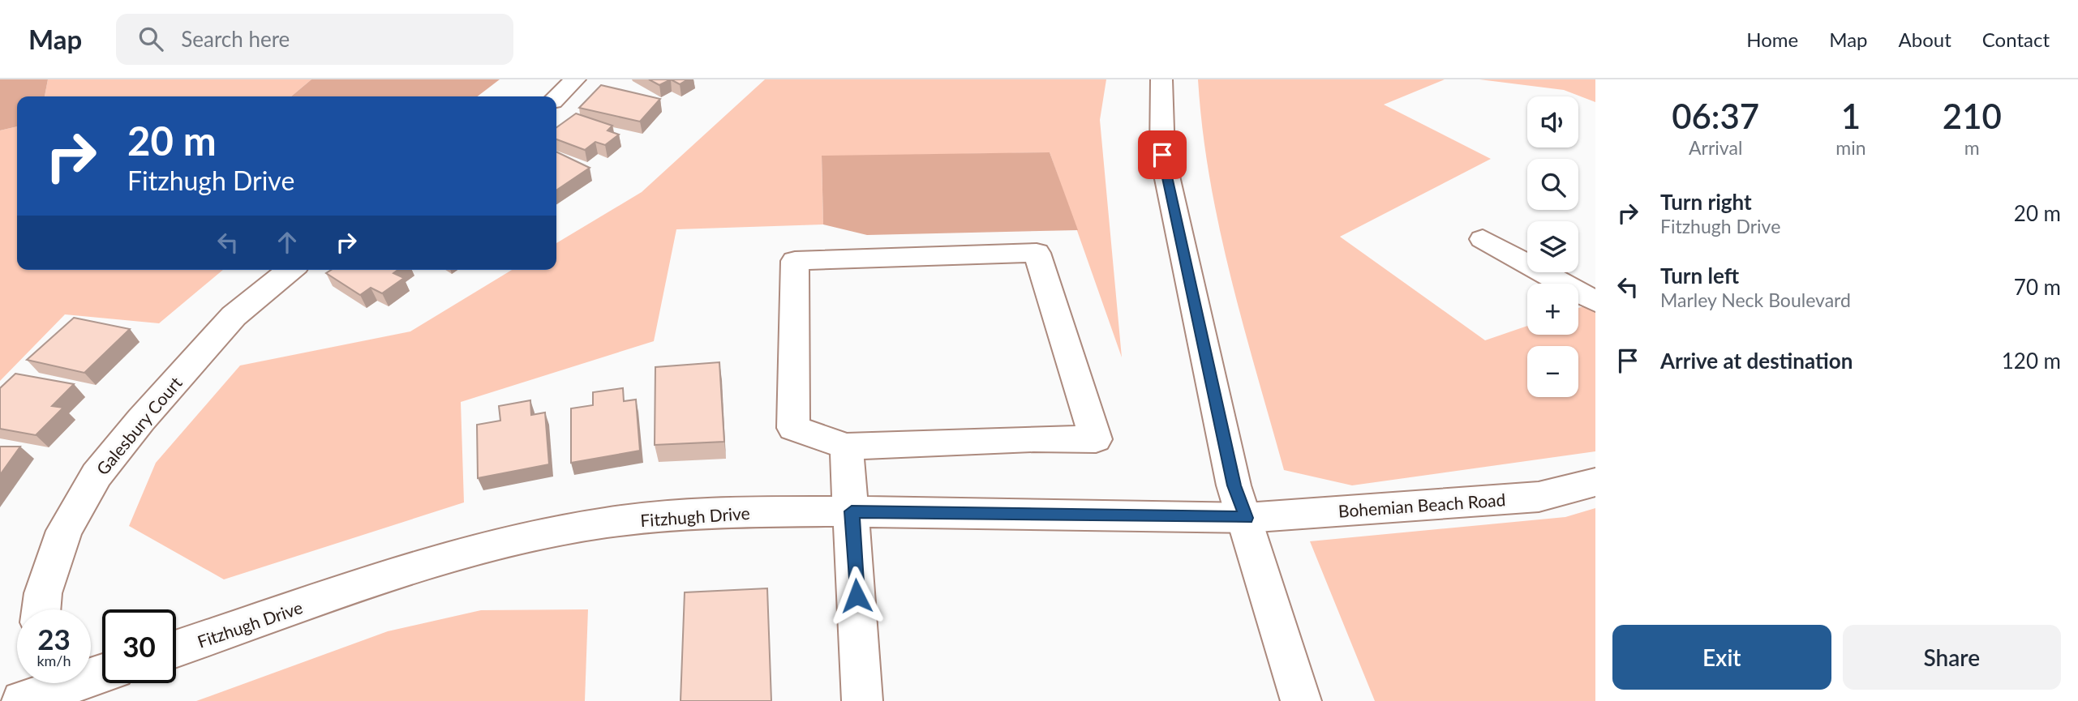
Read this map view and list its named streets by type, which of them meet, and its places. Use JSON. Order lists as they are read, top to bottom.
{
  "streets": {
    "street": ["Galesbury Court", "Bohemian Beach Road", "Fitzhugh Drive"]
  },
  "crossings": [
    ["Bohemian Beach Road", "Fitzhugh Drive"]
  ],
  "page": {
    "header": "Map",
    "search": "Search here",
    "nav": [
      "Home",
      "Map",
      "About",
      "Contact"
    ],
    "eta": [
      "06:37",
      "Arrival",
      "1",
      "min",
      "210",
      "m"
    ],
    "map_buttons": ["+", "−"],
    "turn": ["20 m", "Fitzhugh Drive"],
    "list": [
      {
        "name": "Turn right",
        "note": "Fitzhugh Drive",
        "value": "20 m"
      },
      {
        "name": "Turn left",
        "note": "Marley Neck Boulevard",
        "value": "70 m"
      },
      {
        "name": "Arrive at destination",
        "value": "120 m"
      }
    ],
    "speed": "23 km/h",
    "limit": "30",
    "buttons": ["Exit", "Share"]
  }
}
